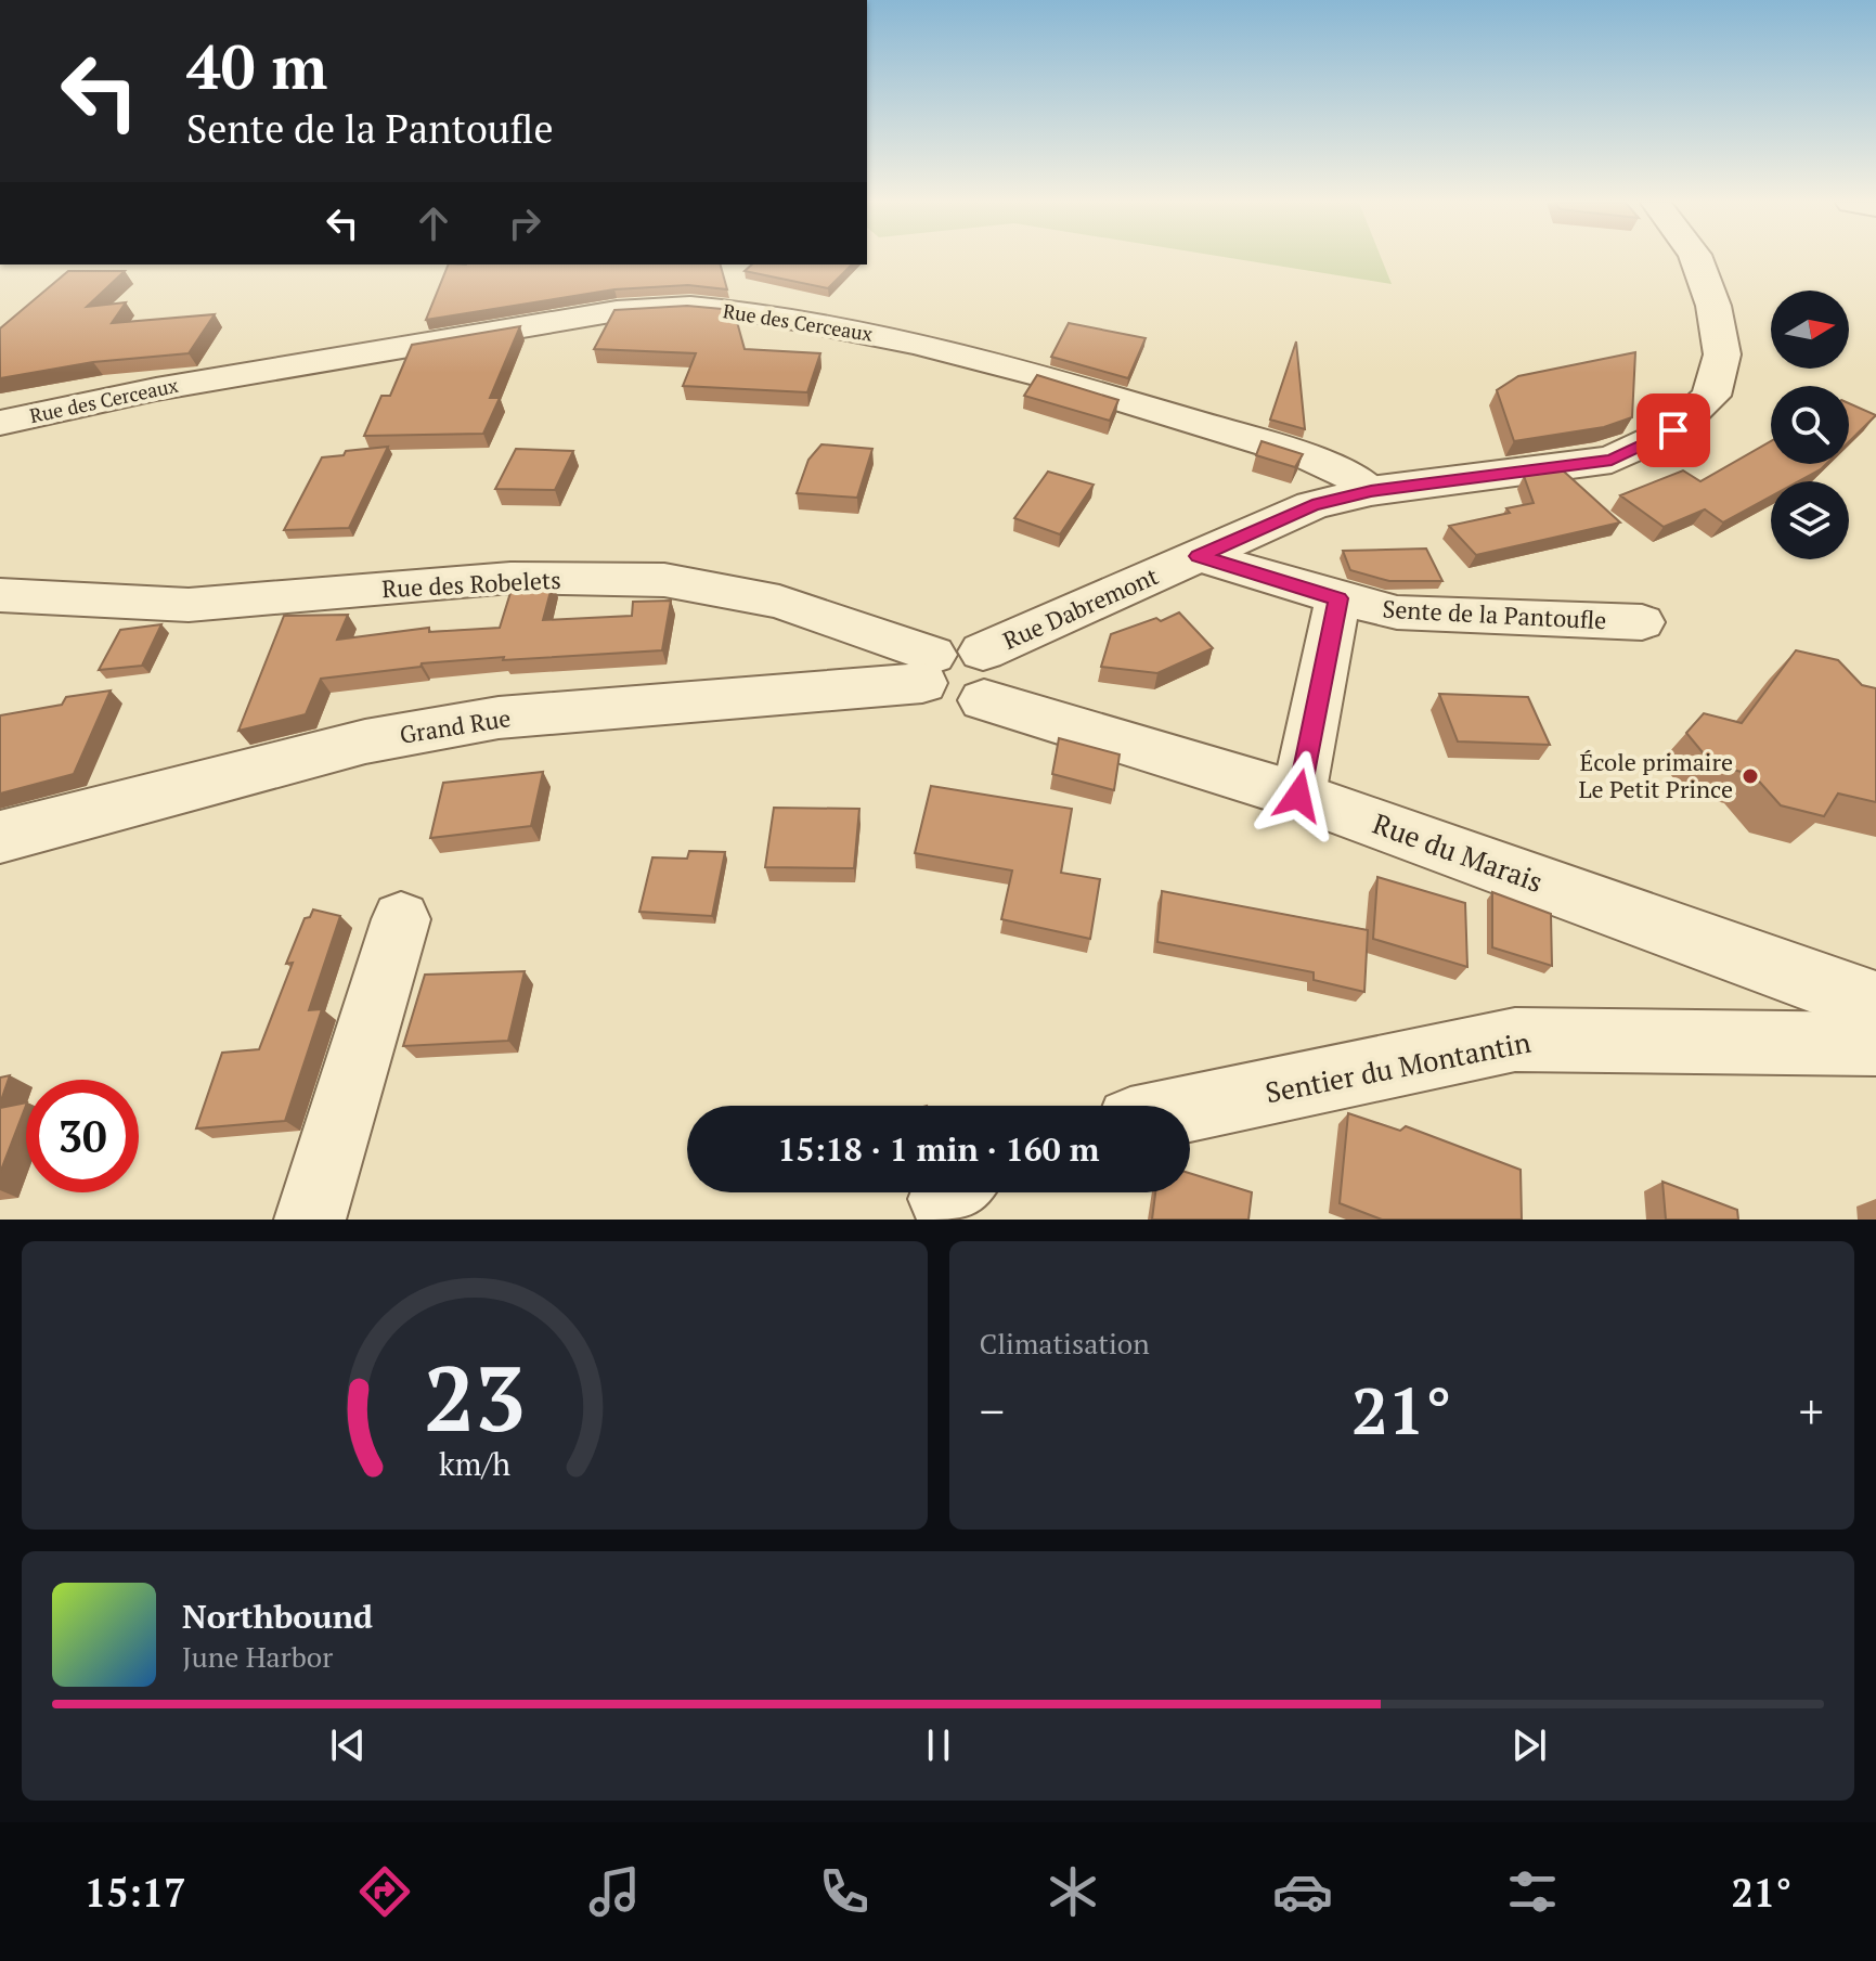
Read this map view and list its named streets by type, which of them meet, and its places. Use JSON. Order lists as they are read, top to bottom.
{
  "streets": {
    "street": [
      "Rue des Cerceaux",
      "Rue des Robelets",
      "Rue Dabremont",
      "Sente de la Pantoufle",
      "Grand Rue",
      "Rue du Marais",
      "Sentier du Montantin"
    ]
  },
  "crossings": [
    ["Rue des Cerceaux", "Rue Dabremont"],
    ["Rue des Robelets", "Grand Rue"],
    ["Rue Dabremont", "Sente de la Pantoufle"],
    ["Rue Dabremont", "Rue du Marais"]
  ],
  "places": ["École primaire Le Petit Prince"],
  "north": "right",
  "page": {
    "turn": ["40 m", "Sente de la Pantoufle"],
    "limit": "30",
    "trip": "15:18 · 1 min · 160 m",
    "tile": "Climatisation",
    "heat": ["−", "21°", "+"],
    "song": ["Northbound", "June Harbor"],
    "tabs": ["15:17", "21°"],
    "gauge": ["23", "km/h"]
  }
}
